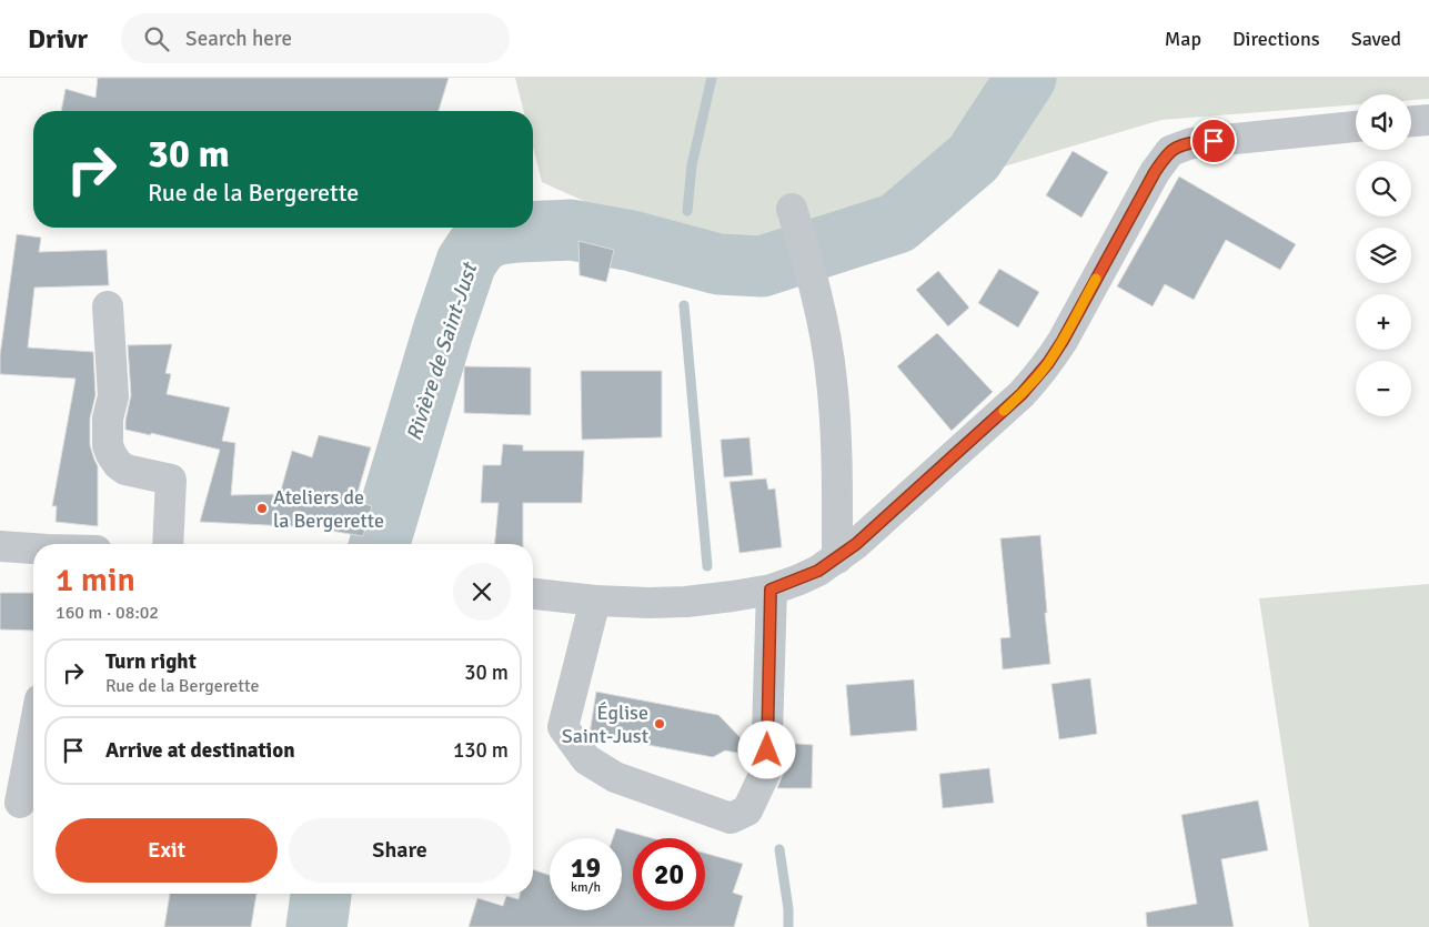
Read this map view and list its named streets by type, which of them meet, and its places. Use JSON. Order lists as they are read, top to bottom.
{
  "water": ["Rivière de Saint-Just"],
  "places": ["Ateliers de la Bergerette", "Église Saint-Just"],
  "page": {
    "header": "Drivr",
    "search": "Search here",
    "nav": ["Map", "Directions", "Saved"],
    "map_buttons": ["+", "−"],
    "turn": ["30 m", "Rue de la Bergerette"],
    "heading": ["1 min", "160 m · 08:02"],
    "list": [
      {
        "name": "Turn right",
        "note": "Rue de la Bergerette",
        "value": "30 m"
      },
      {
        "name": "Arrive at destination",
        "value": "130 m"
      }
    ],
    "buttons": ["Exit", "Share"],
    "speed": "19 km/h",
    "limit": "20"
  }
}
